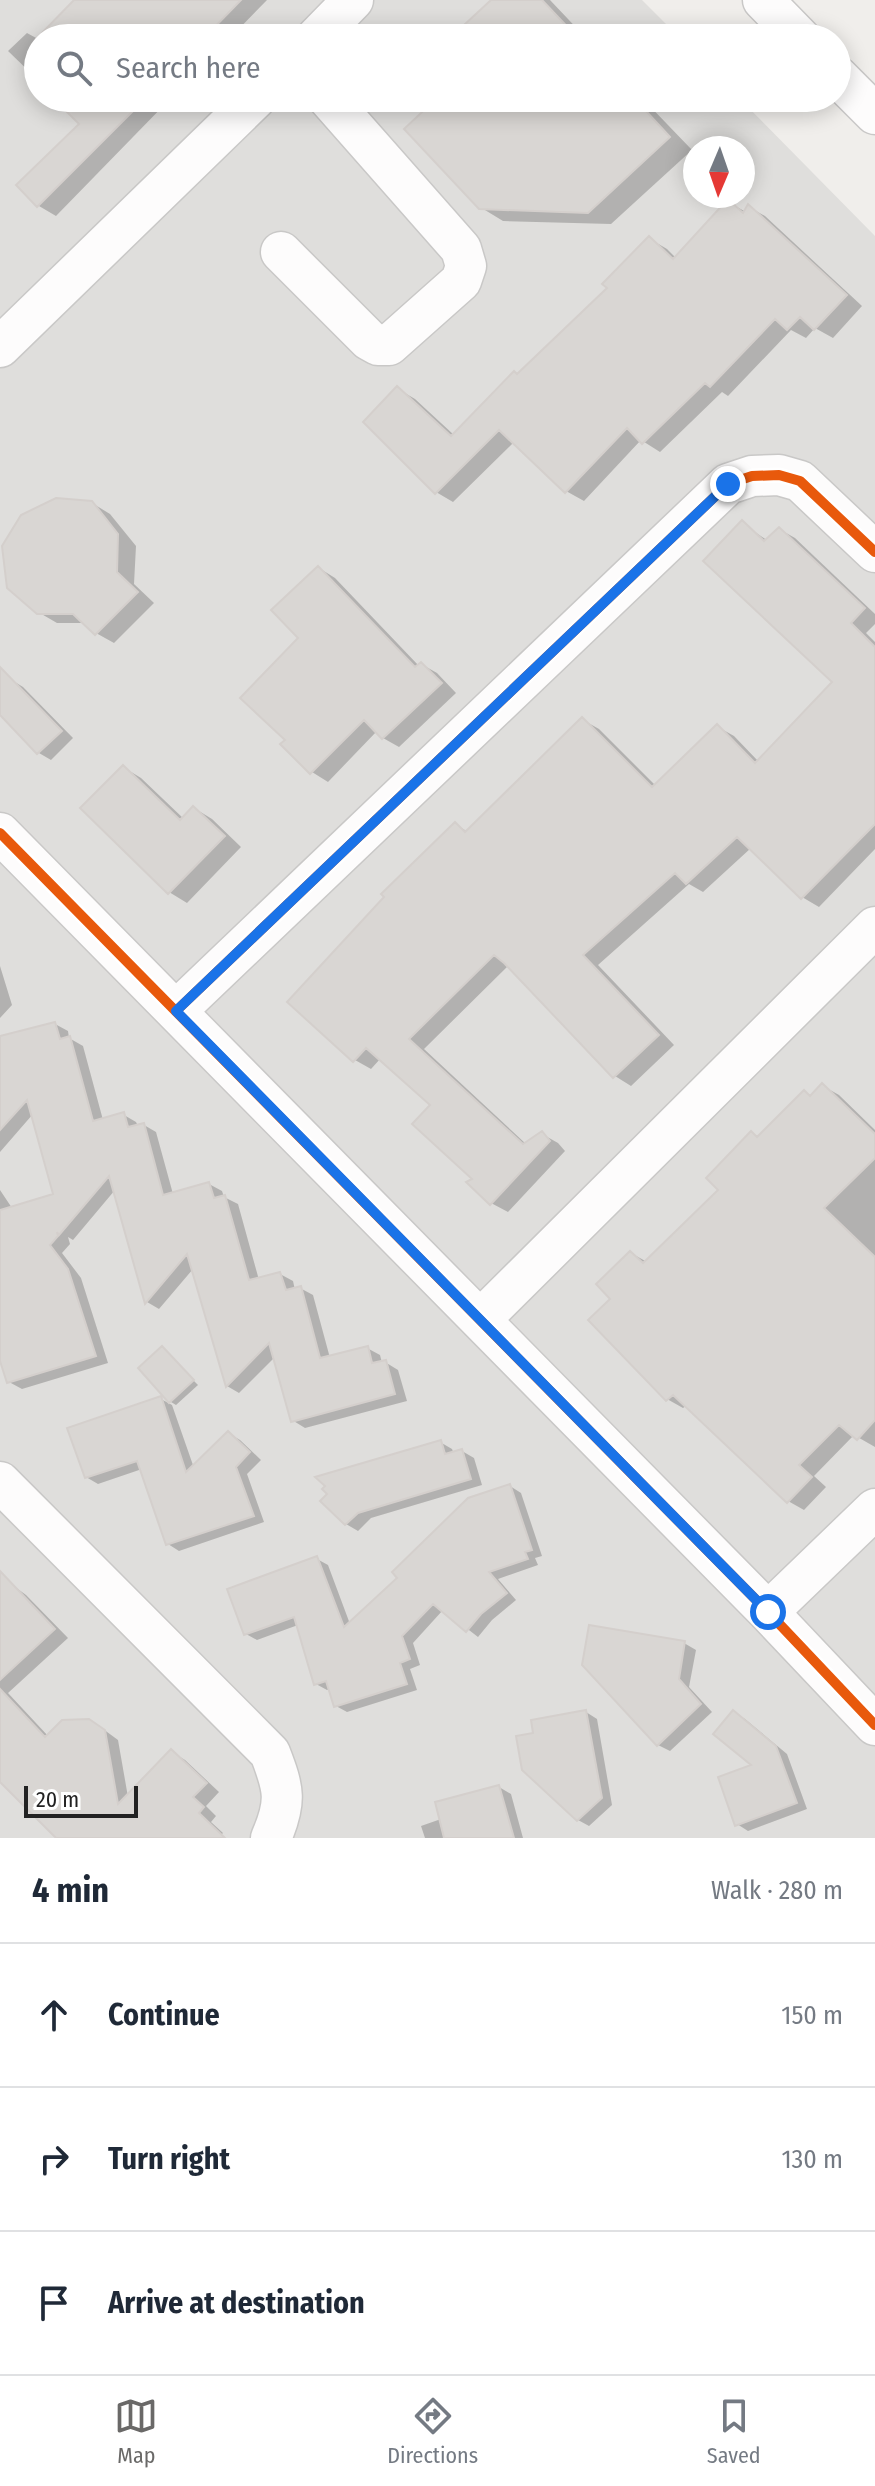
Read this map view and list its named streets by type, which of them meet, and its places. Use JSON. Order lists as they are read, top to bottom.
{
  "scale_bar": "20 m",
  "north": "bottom",
  "page": {
    "search": "Search here",
    "scale": "20 m",
    "heading": ["4 min", "Walk · 280 m"],
    "list": [
      ["Continue", "150 m"],
      ["Turn right", "130 m"],
      "Arrive at destination"
    ],
    "nav": ["Map", "Directions", "Saved"]
  }
}
